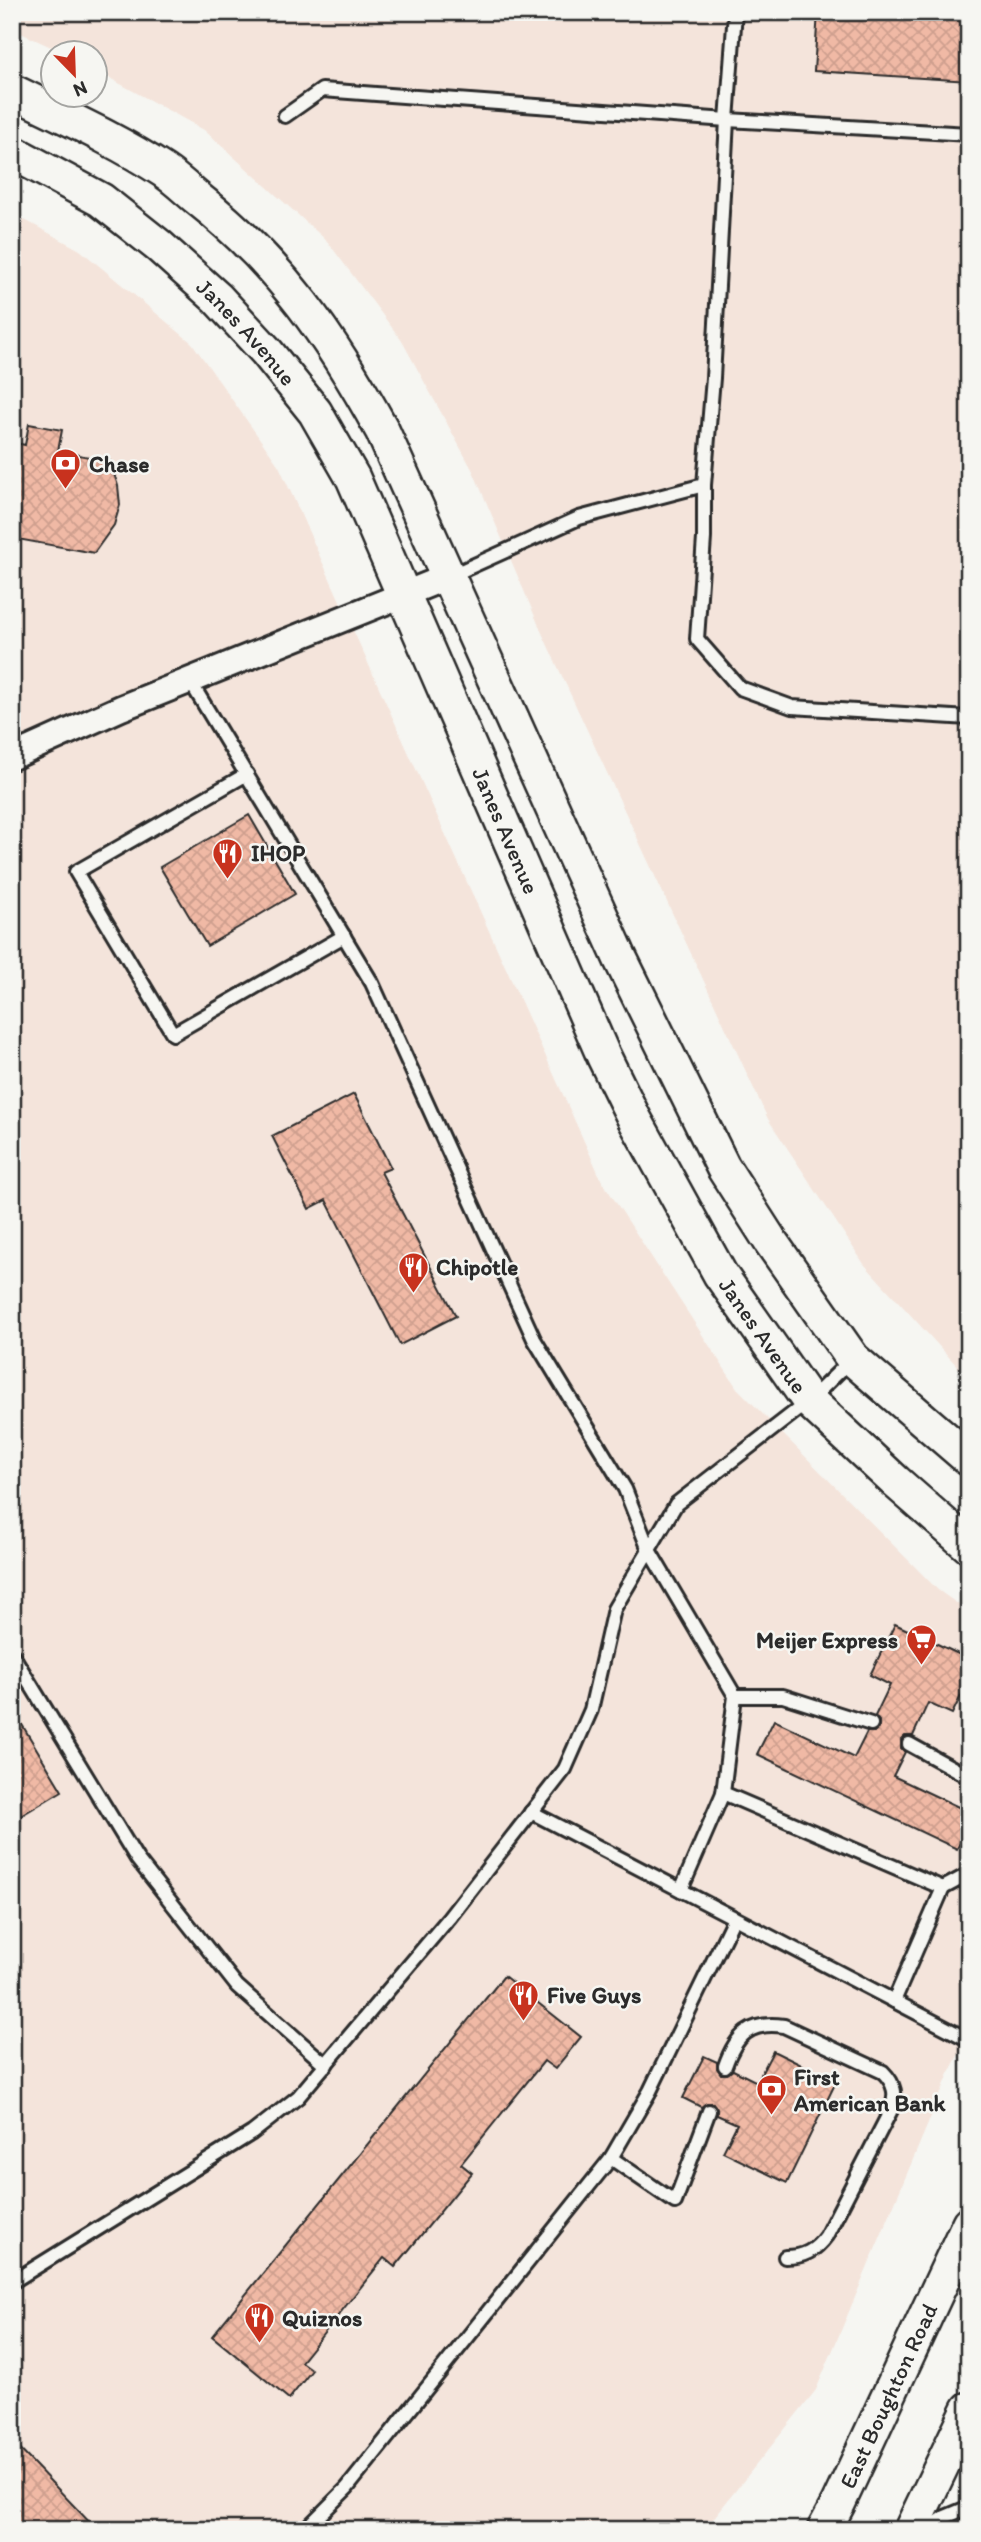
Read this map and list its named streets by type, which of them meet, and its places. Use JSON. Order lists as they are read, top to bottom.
{
  "streets": {
    "street": ["Janes Avenue", "East Boughton Road"]
  },
  "places": {
    "bank": ["Chase", "First American Bank"],
    "restaurant": [
      "IHOP",
      "Chipotle",
      "Five Guys",
      "Quiznos"
    ],
    "supermarket": ["Meijer Express"]
  },
  "north": "bottom right"
}
